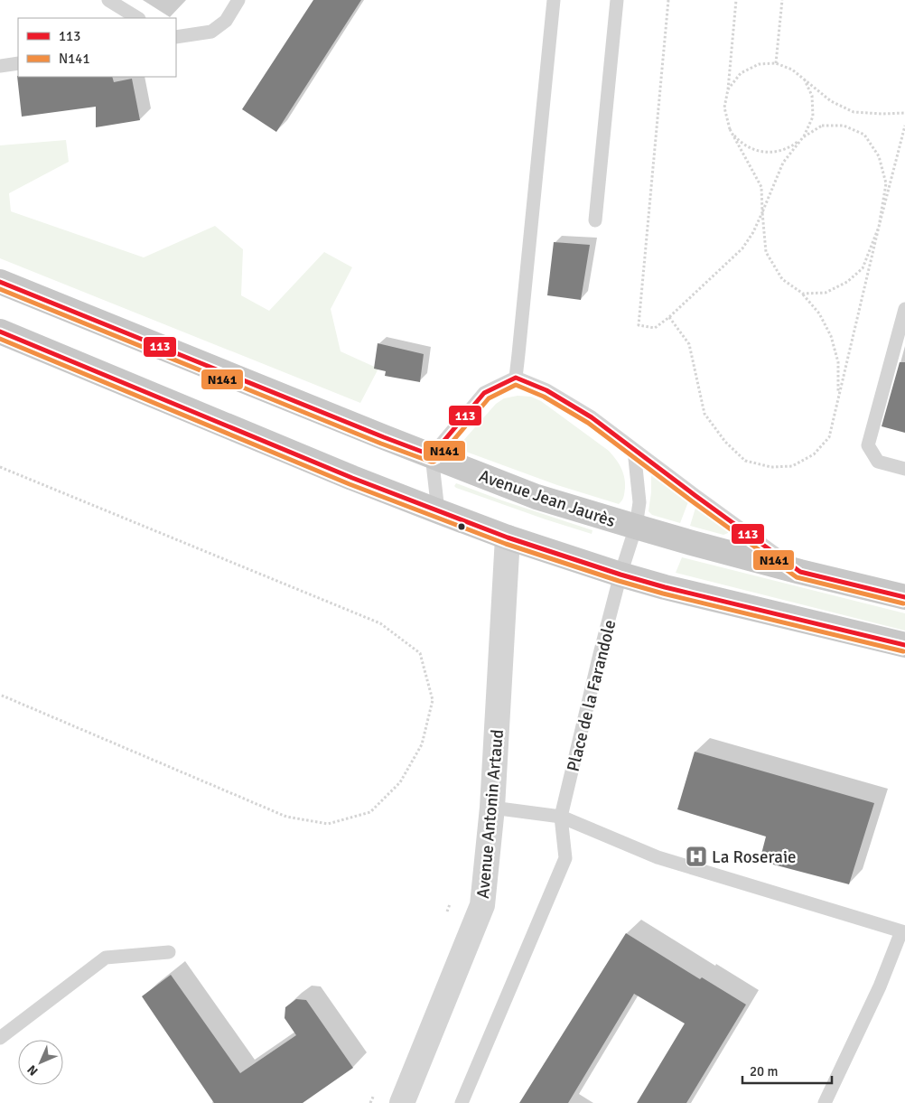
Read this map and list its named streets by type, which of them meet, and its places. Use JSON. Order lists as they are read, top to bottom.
{
  "streets": {
    "main road": ["Avenue Jean Jaurès"],
    "street": ["Avenue Antonin Artaud"],
    "lane": ["Place de la Farandole"]
  },
  "crossings": [
    ["Avenue Jean Jaurès", "Place de la Farandole"]
  ],
  "places": {
    "hospital": ["La Roseraie"]
  },
  "lines": ["transit line 113", "transit line N141"],
  "legend": ["113", "N141"],
  "scale_bar": "20 m",
  "north": "bottom left"
}
